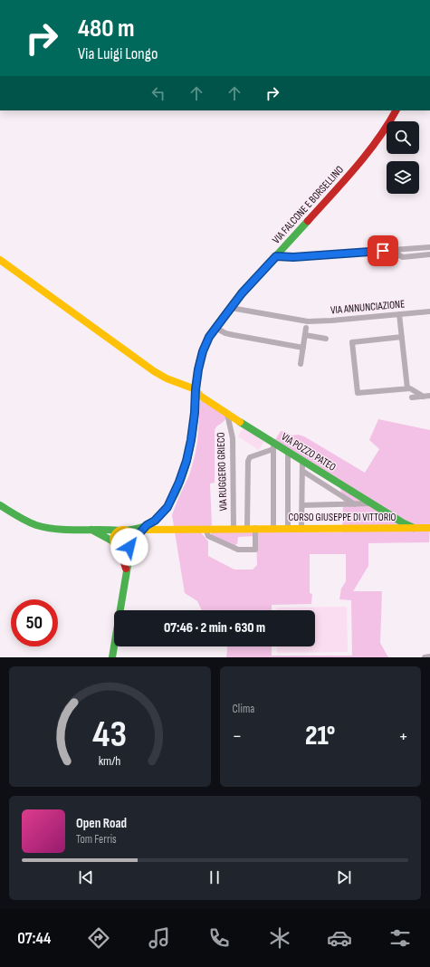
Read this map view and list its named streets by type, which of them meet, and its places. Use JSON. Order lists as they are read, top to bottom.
{
  "streets": {
    "street": [
      "VIA FALCONE E BORSELLINO",
      "VIA ANNUNCIAZIONE",
      "VIA POZZO PATEO",
      "VIA RUGGERO GRIECO",
      "CORSO GIUSEPPE DI VITTORIO"
    ]
  },
  "crossings": [
    ["VIA FALCONE E BORSELLINO", "VIA ANNUNCIAZIONE"],
    ["VIA FALCONE E BORSELLINO", "VIA POZZO PATEO"],
    ["VIA FALCONE E BORSELLINO", "CORSO GIUSEPPE DI VITTORIO"],
    ["VIA POZZO PATEO", "VIA RUGGERO GRIECO"],
    ["VIA POZZO PATEO", "CORSO GIUSEPPE DI VITTORIO"],
    ["VIA RUGGERO GRIECO", "CORSO GIUSEPPE DI VITTORIO"]
  ],
  "page": {
    "turn": ["480 m", "Via Luigi Longo"],
    "limit": "50",
    "trip": "07:46 · 2 min · 630 m",
    "tile": "Clima",
    "heat": ["−", "21°", "+"],
    "song": ["Open Road", "Tom Ferris"],
    "tabs": "07:44",
    "gauge": ["43", "km/h"]
  }
}
